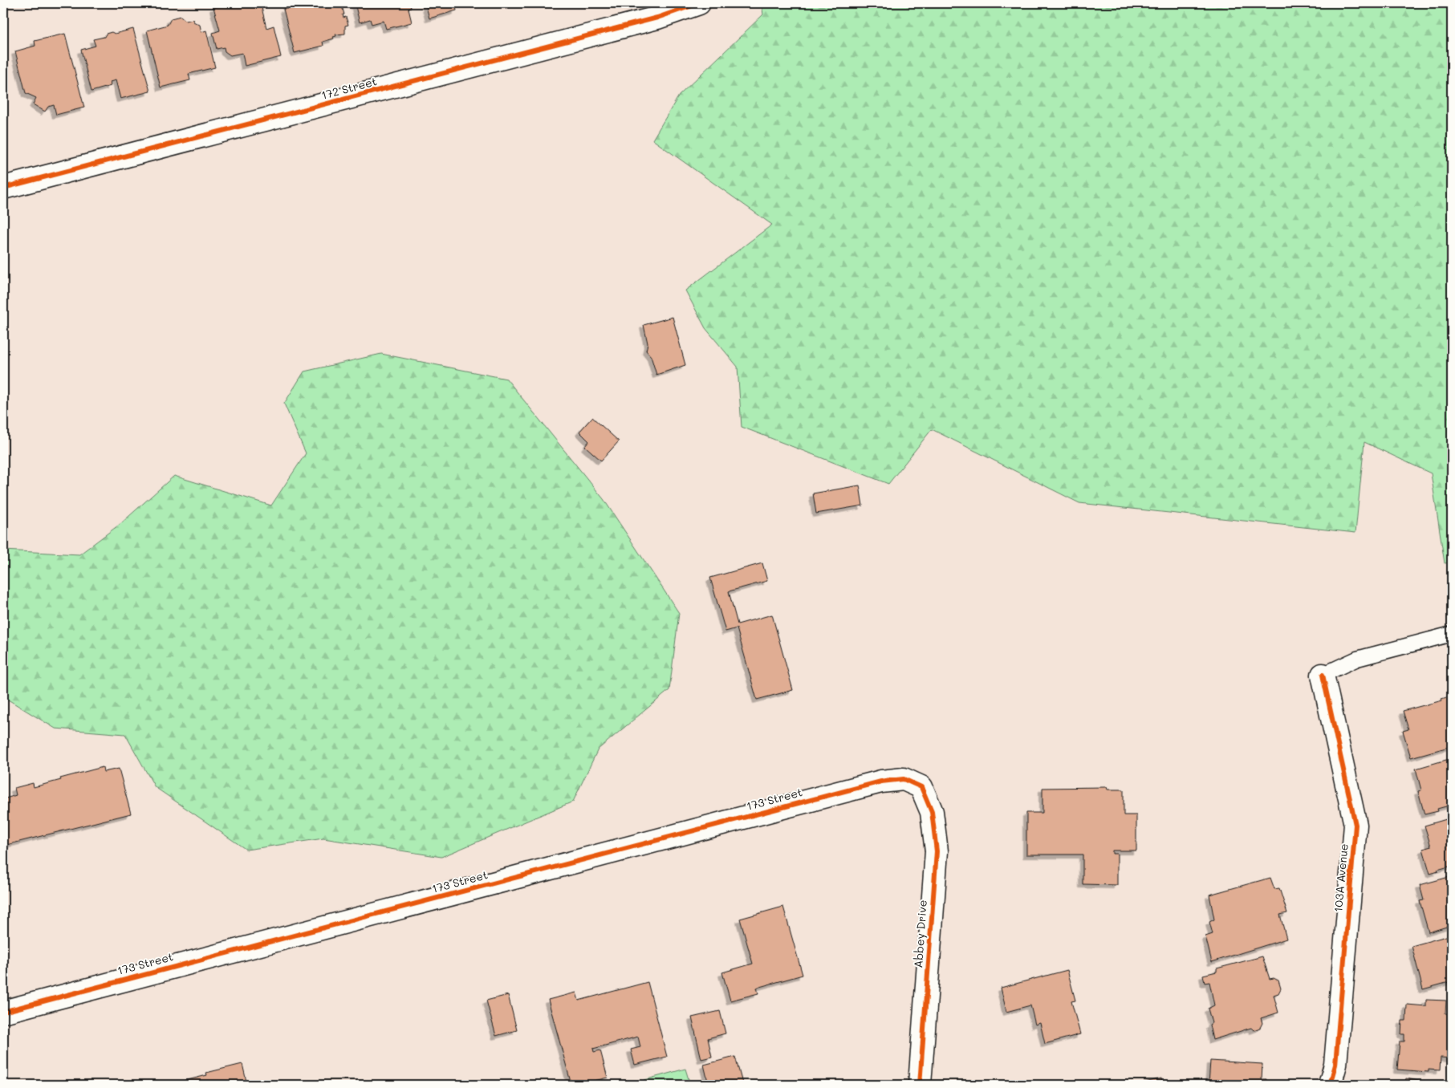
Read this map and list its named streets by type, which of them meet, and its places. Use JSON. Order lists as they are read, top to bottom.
{
  "streets": {
    "street": [
      "172 Street",
      "173 Street",
      "103A Avenue",
      "Abbey Drive"
    ]
  },
  "crossings": [
    ["173 Street", "Abbey Drive"]
  ]
}
